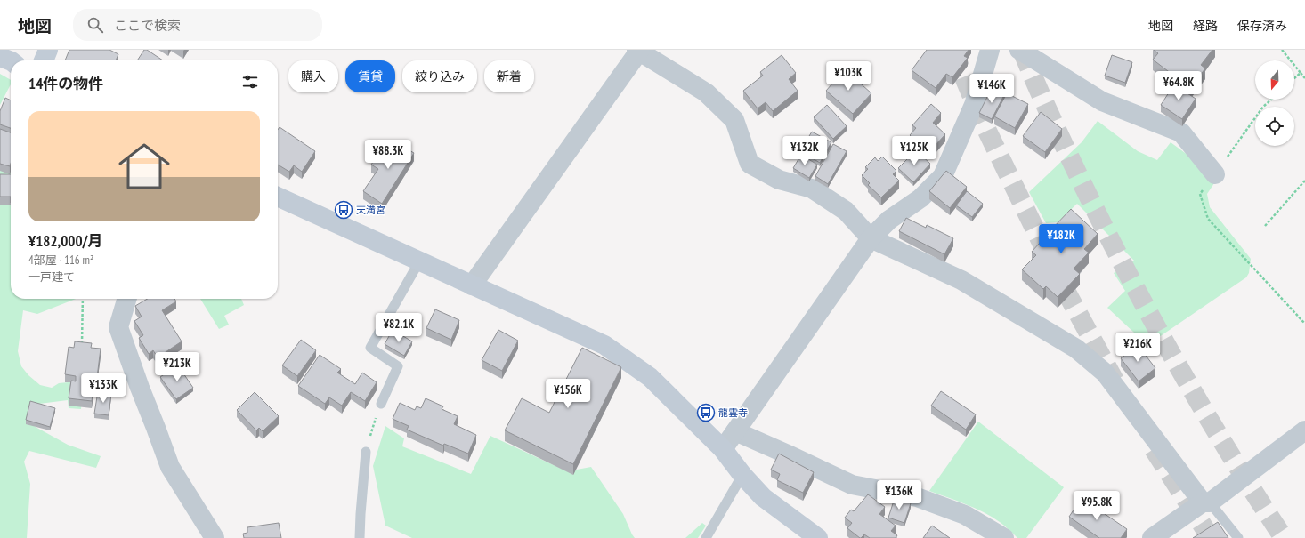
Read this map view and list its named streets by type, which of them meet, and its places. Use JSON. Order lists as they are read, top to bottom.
{
  "places": {
    "bus stop": ["天満宮", "龍雲寺"]
  },
  "north": "bottom",
  "page": {
    "header": "地図",
    "search": "ここで検索",
    "nav": ["地図", "経路", "保存済み"],
    "chip": [
      "購入",
      "賃貸",
      "絞り込み",
      "新着"
    ],
    "heading": "14件の物件",
    "price": [
      "¥103K",
      "¥64.8K",
      "¥146K",
      "¥132K",
      "¥125K",
      "¥88.3K",
      "¥182K",
      "¥82.1K",
      "¥216K",
      "¥213K",
      "¥133K",
      "¥156K",
      "¥136K",
      "¥95.8K"
    ],
    "list": [
      {
        "name": "¥182,000/月",
        "note": "4部屋 · 116 m² · 一戸建て"
      }
    ]
  }
}
